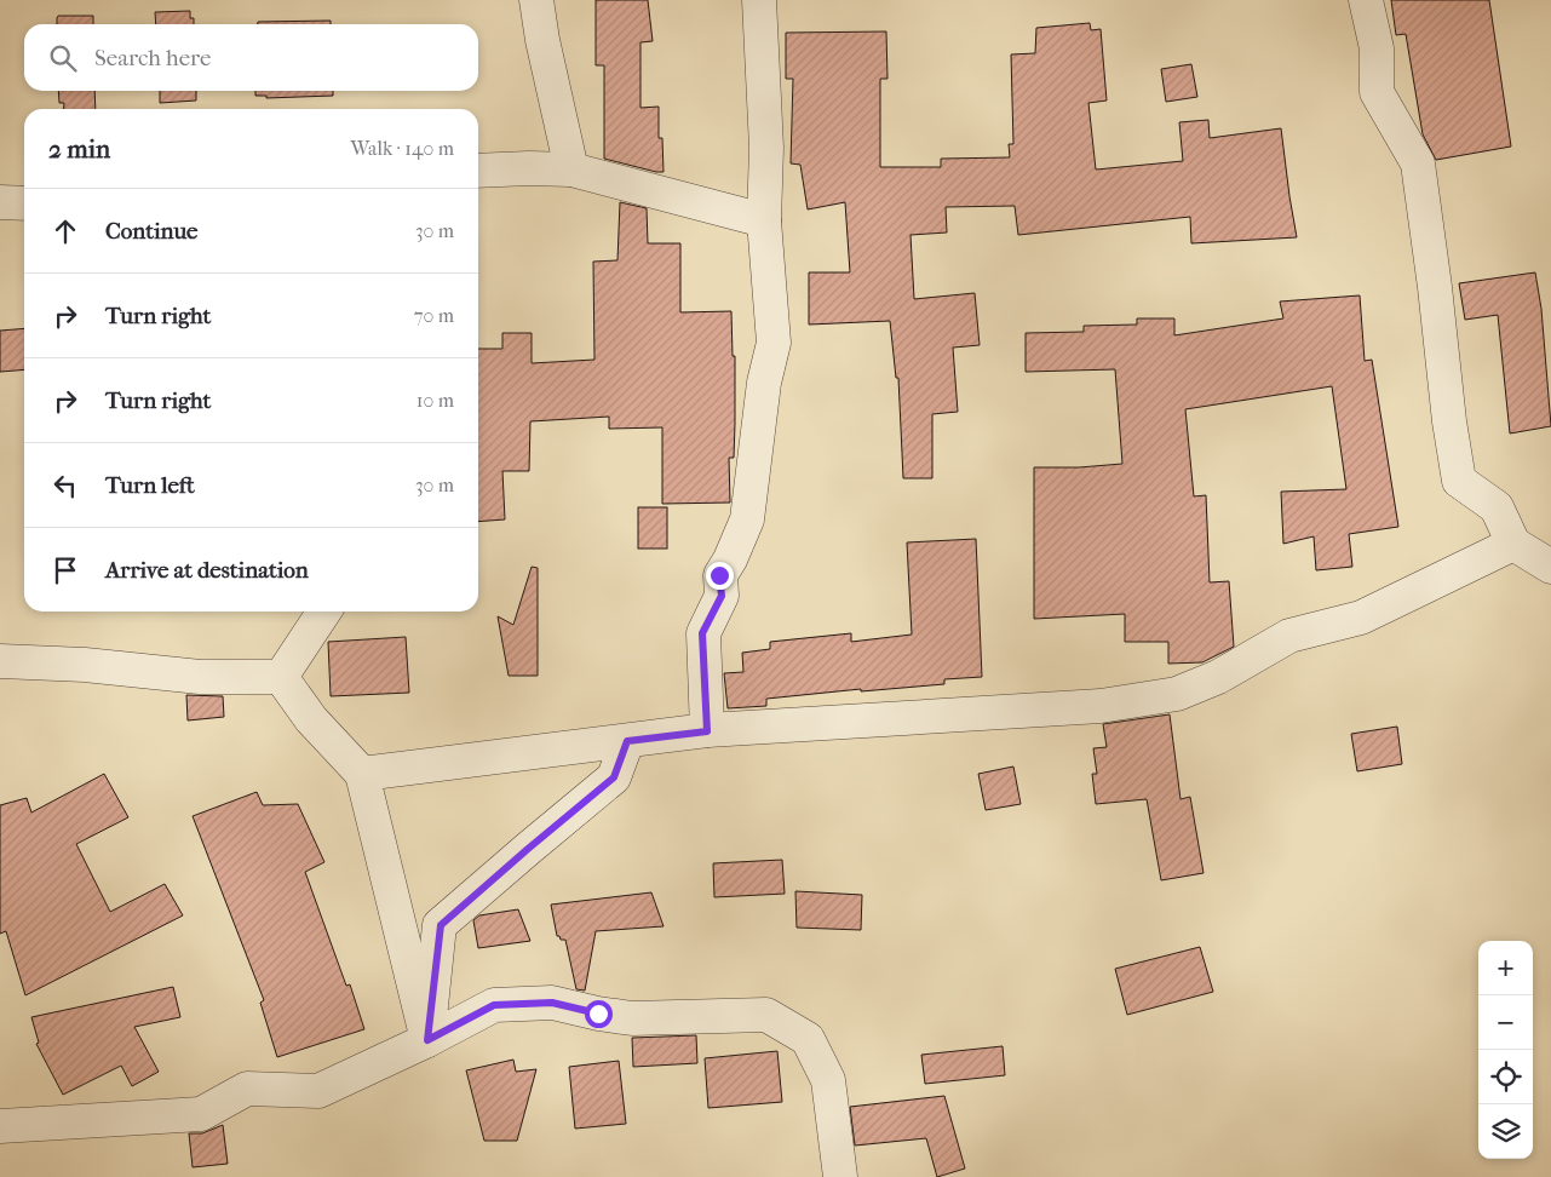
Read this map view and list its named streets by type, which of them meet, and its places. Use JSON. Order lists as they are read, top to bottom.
{
  "page": {
    "search": "Search here",
    "heading": ["2 min", "Walk · 140 m"],
    "list": [
      ["Continue", "30 m"],
      ["Turn right", "70 m"],
      ["Turn right", "10 m"],
      ["Turn left", "30 m"],
      "Arrive at destination"
    ],
    "map_buttons": ["+", "−"]
  }
}
